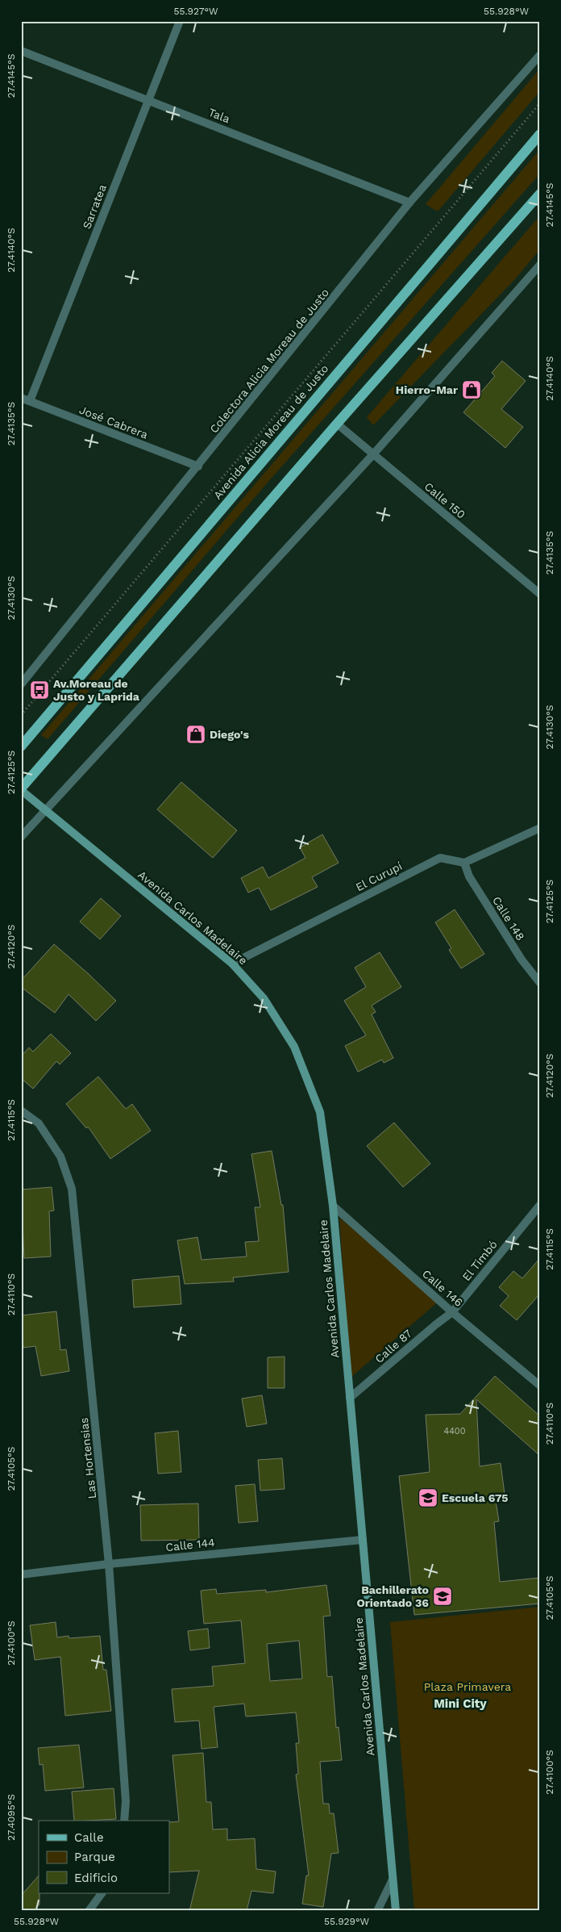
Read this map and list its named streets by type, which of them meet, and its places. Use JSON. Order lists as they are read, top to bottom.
{
  "streets": {
    "main road": ["Avenida Alicia Moreau de Justo", "Avenida Carlos Madelaire"],
    "street": [
      "Tala",
      "Sarratea",
      "Colectora Alicia Moreau de Justo",
      "José Cabrera",
      "Calle 150",
      "El Curupí",
      "Calle 148",
      "El Timbó",
      "Calle 146",
      "Calle 87",
      "Las Hortensias",
      "Calle 144"
    ]
  },
  "crossings": [
    ["Tala", "Sarratea"],
    ["Tala", "Colectora Alicia Moreau de Justo"],
    ["Sarratea", "José Cabrera"],
    ["Colectora Alicia Moreau de Justo", "José Cabrera"],
    ["El Curupí", "Avenida Carlos Madelaire"],
    ["El Curupí", "Calle 148"],
    ["Avenida Carlos Madelaire", "Calle 146"],
    ["Avenida Carlos Madelaire", "Calle 87"],
    ["Avenida Carlos Madelaire", "Calle 144"],
    ["El Timbó", "Calle 146"],
    ["El Timbó", "Calle 87"],
    ["Calle 146", "Calle 87"],
    ["Las Hortensias", "Calle 144"]
  ],
  "districts": ["Mini City"],
  "parks": ["Plaza Primavera"],
  "places": {
    "shop": ["Hierro-Mar", "Diego's"],
    "bus stop": ["Av.Moreau de Justo y Laprida"],
    "school or university": ["Escuela 675", "Bachillerato Orientado 36"]
  },
  "house_numbers": ["4400"],
  "legend": ["Calle", "Parque", "Edificio"],
  "coordinates": [
    "55.927°W",
    "55.928°W",
    "27.4145°S",
    "27.4140°S",
    "27.4135°S",
    "27.4130°S",
    "27.4125°S",
    "27.4120°S",
    "27.4115°S",
    "27.4110°S",
    "27.4105°S",
    "27.4100°S",
    "27.4095°S",
    "55.929°W"
  ]
}
